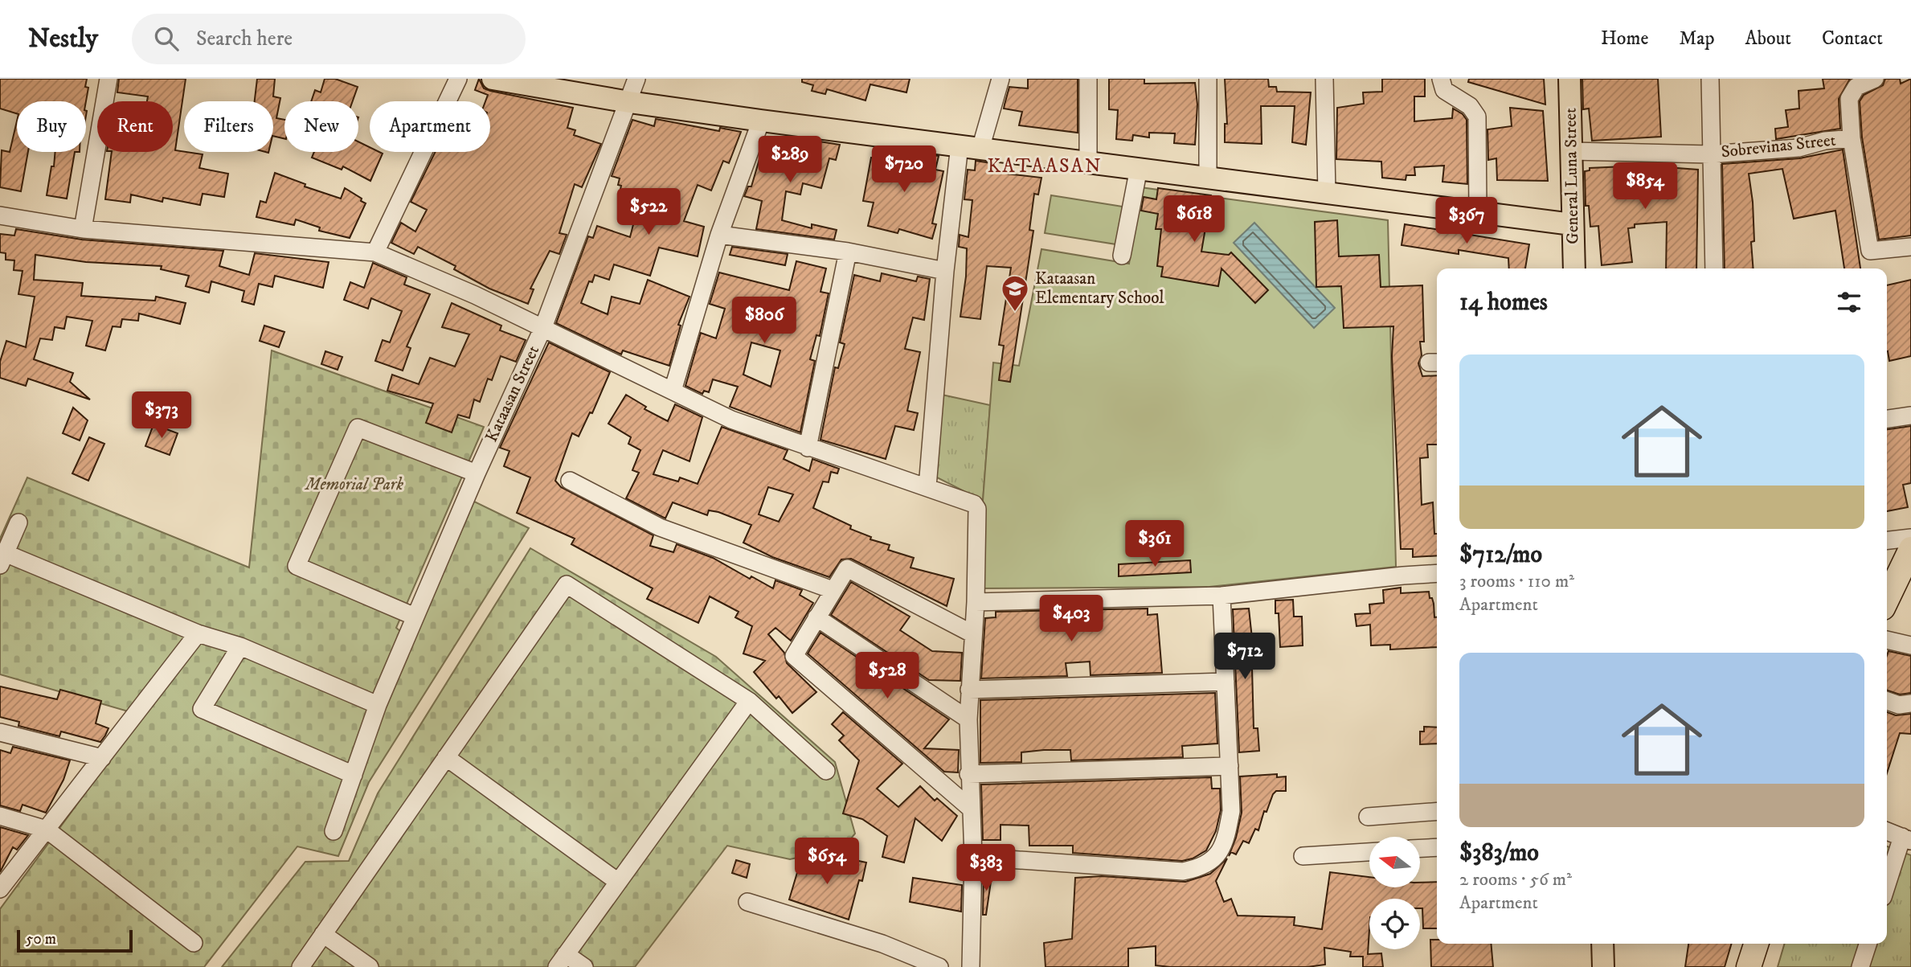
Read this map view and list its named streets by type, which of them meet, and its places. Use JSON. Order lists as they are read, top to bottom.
{
  "streets": {
    "main road": ["General Luna Street"],
    "street": ["Sobrevinas Street", "Kataasan Street"]
  },
  "crossings": [
    ["Sobrevinas Street", "General Luna Street"]
  ],
  "districts": ["KATAASAN"],
  "parks": ["Memorial Park"],
  "places": {
    "school or university": ["Kataasan Elementary School"]
  },
  "scale_bar": "50 m",
  "north": "left",
  "page": {
    "header": "Nestly",
    "search": "Search here",
    "nav": [
      "Home",
      "Map",
      "About",
      "Contact"
    ],
    "chip": [
      "Buy",
      "Rent",
      "Filters",
      "New",
      "Apartment"
    ],
    "price": [
      "$289",
      "$720",
      "$854",
      "$522",
      "$618",
      "$367",
      "$806",
      "$373",
      "$361",
      "$403",
      "$712",
      "$528",
      "$654",
      "$383"
    ],
    "heading": "14 homes",
    "list": [
      {
        "name": "$712/mo",
        "note": "3 rooms · 110 m² · Apartment"
      },
      {
        "name": "$383/mo",
        "note": "2 rooms · 56 m² · Apartment"
      }
    ],
    "scale": "50 m"
  }
}
